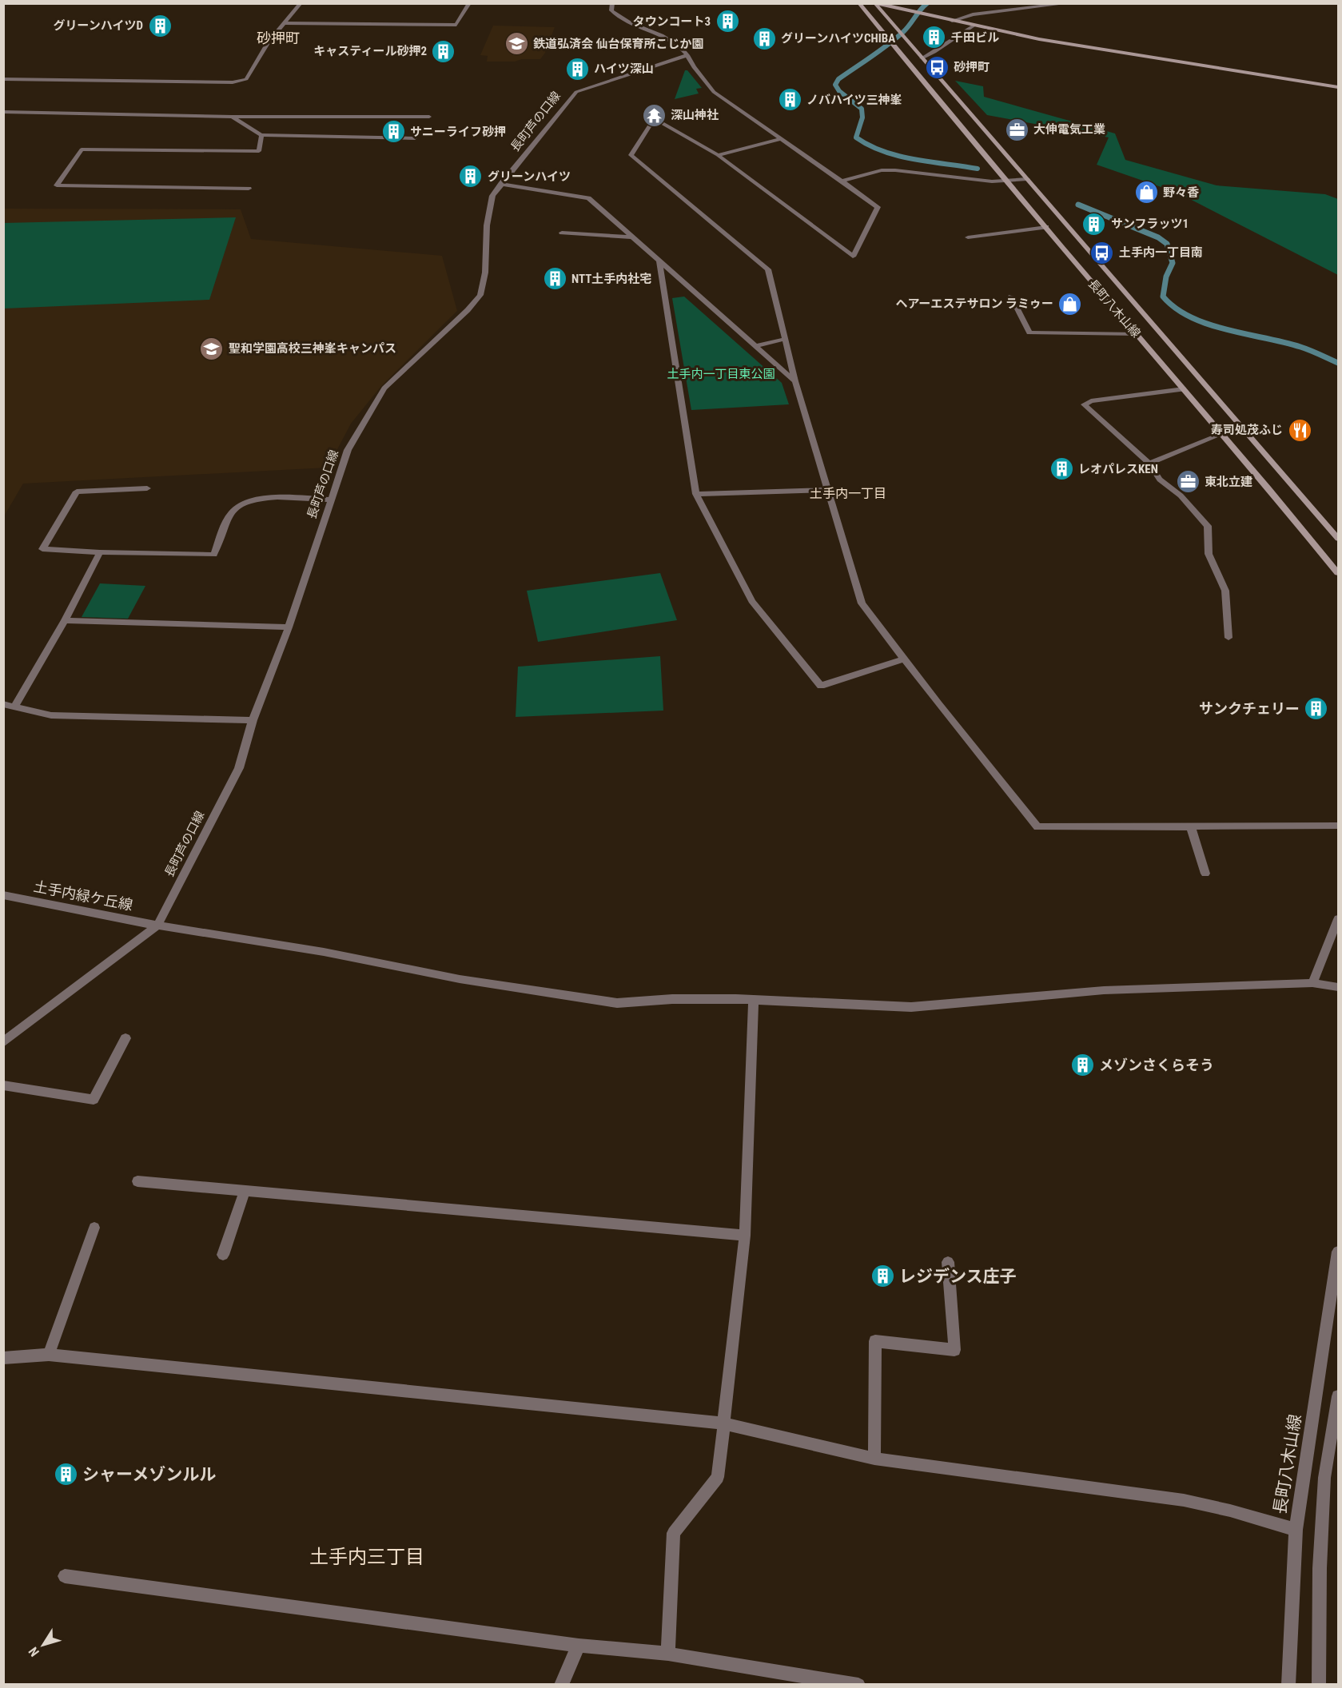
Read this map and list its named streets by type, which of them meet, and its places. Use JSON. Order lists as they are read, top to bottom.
{
  "streets": {
    "street": ["長町芦の口線", "長町八木山線", "土手内緑ケ丘線"]
  },
  "crossings": [
    ["長町芦の口線", "土手内緑ケ丘線"]
  ],
  "districts": ["砂押町", "土手内一丁目", "土手内三丁目"],
  "parks": ["土手内一丁目東公園"],
  "places": {
    "building": [
      "タウンコート3",
      "グリーンハイツD",
      "千田ビル",
      "グリーンハイツCHIBA",
      "キャスティール砂押2",
      "ハイツ深山",
      "ノバハイツ三神峯",
      "サニーライフ砂押",
      "グリーンハイツ",
      "サンフラッツ1",
      "NTT土手内社宅",
      "レオパレスKEN",
      "サンクチェリー",
      "メゾンさくらそう",
      "レジデンス庄子",
      "シャーメゾンルル"
    ],
    "school or university": ["鉄道弘済会 仙台保育所こじか園", "聖和学園高校三神峯キャンパス"],
    "bus stop": ["砂押町", "土手内一丁目南"],
    "temple": ["深山神社"],
    "office": ["大伸電気工業", "東北立建"],
    "shop": ["野々香", "ヘアーエステサロン ラミゥー"],
    "restaurant": ["寿司処茂ふじ"]
  },
  "north": "bottom left"
}
